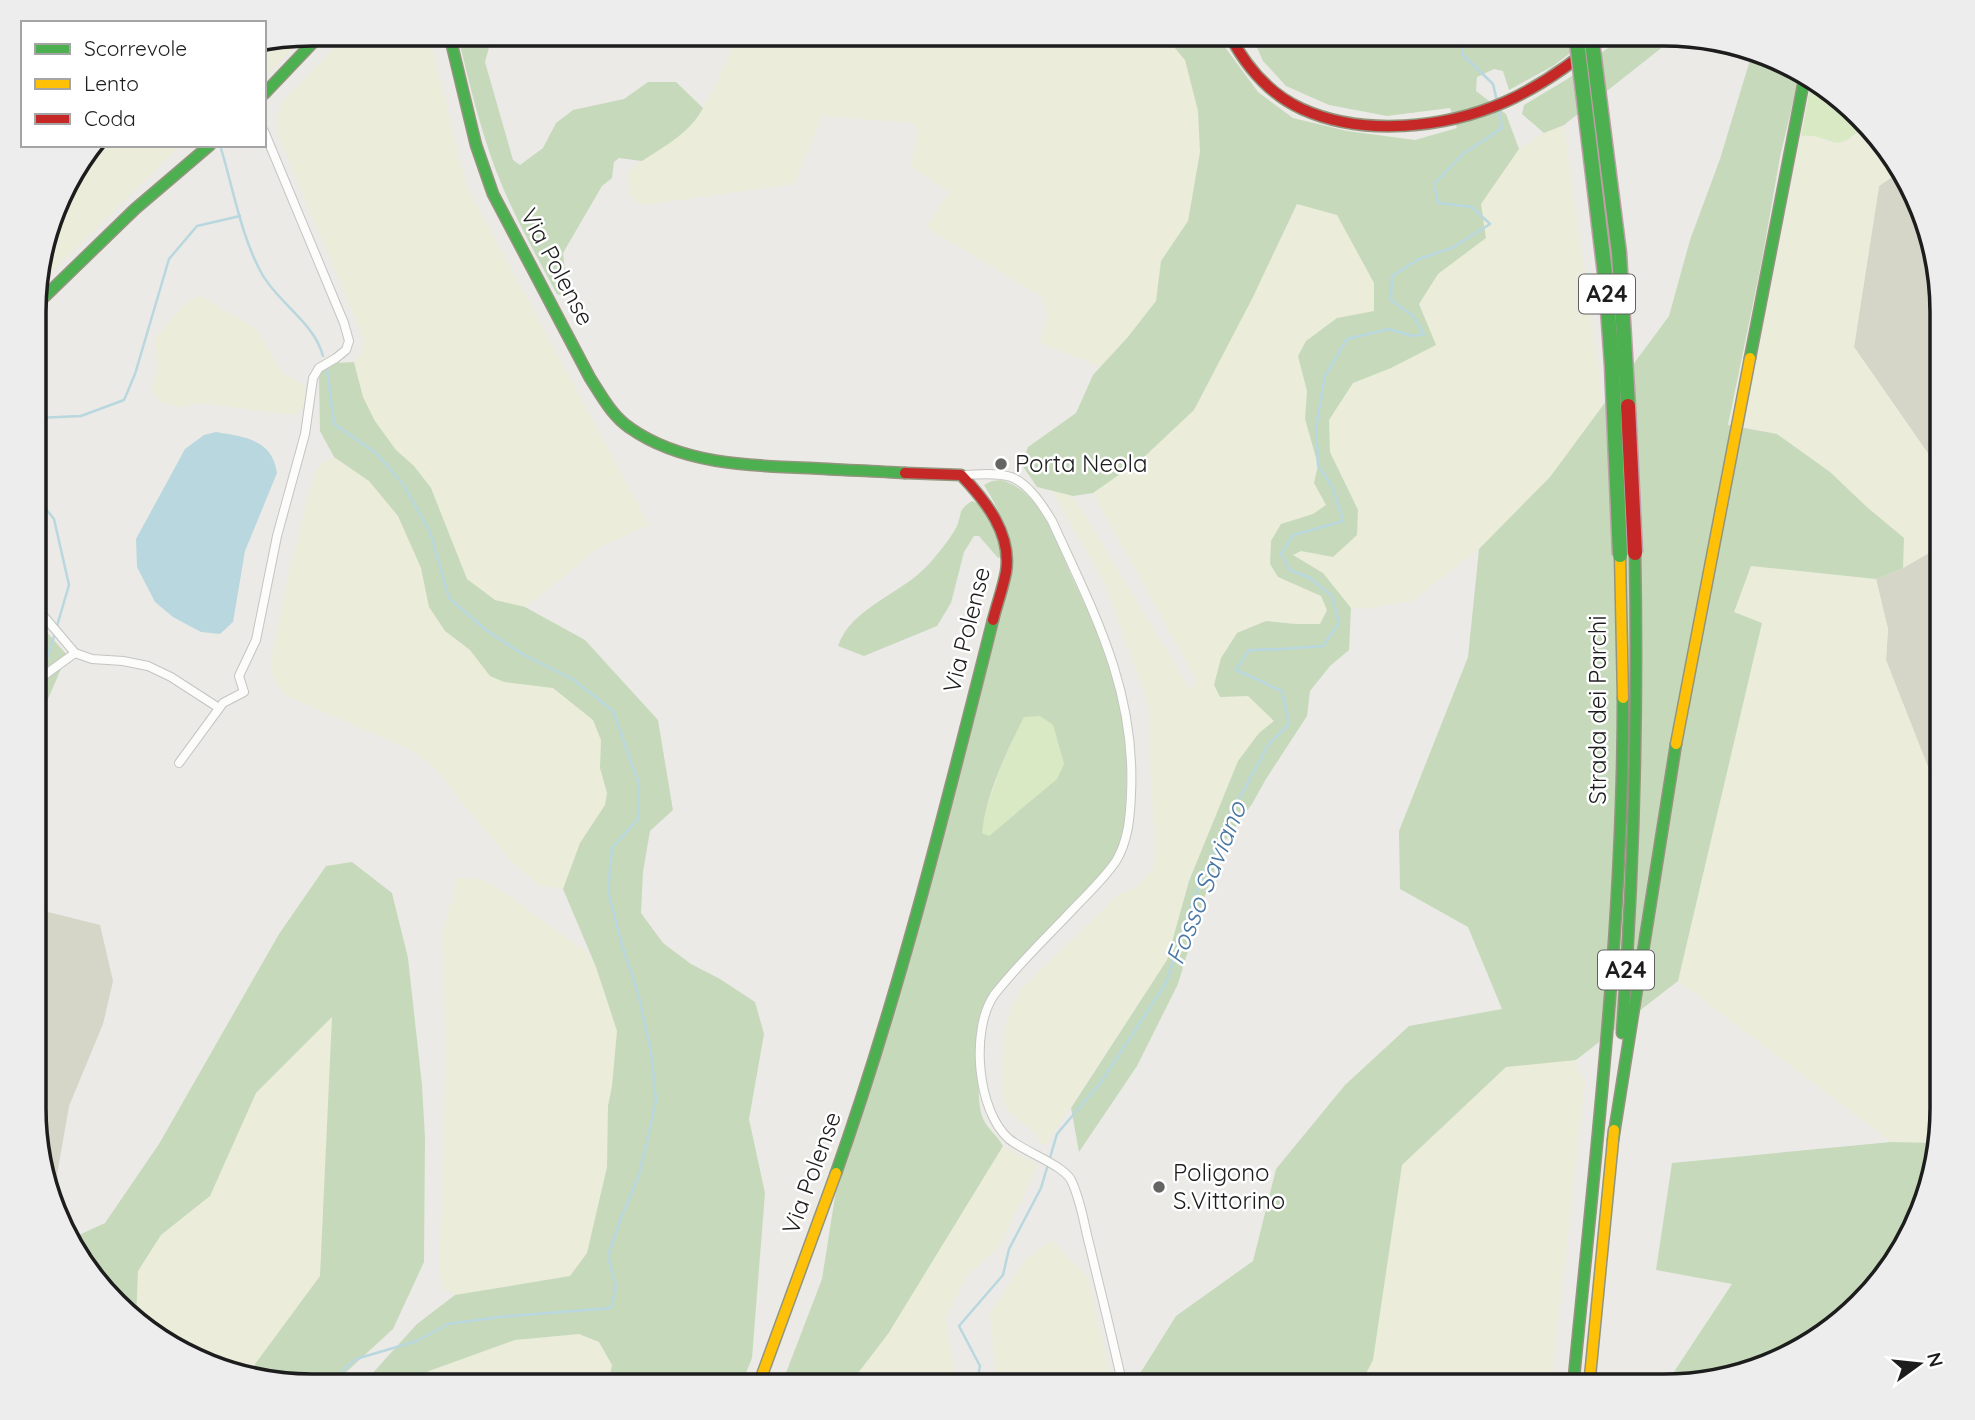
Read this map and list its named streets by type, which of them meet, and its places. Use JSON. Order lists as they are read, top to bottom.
{
  "streets": {
    "main road": ["Via Polense", "A24", "Strada dei Parchi"]
  },
  "water": ["Fosso Saviano"],
  "places": ["Porta Neola", "Poligono S.Vittorino"],
  "legend": ["Scorrevole", "Lento", "Coda"],
  "north": "right"
}
